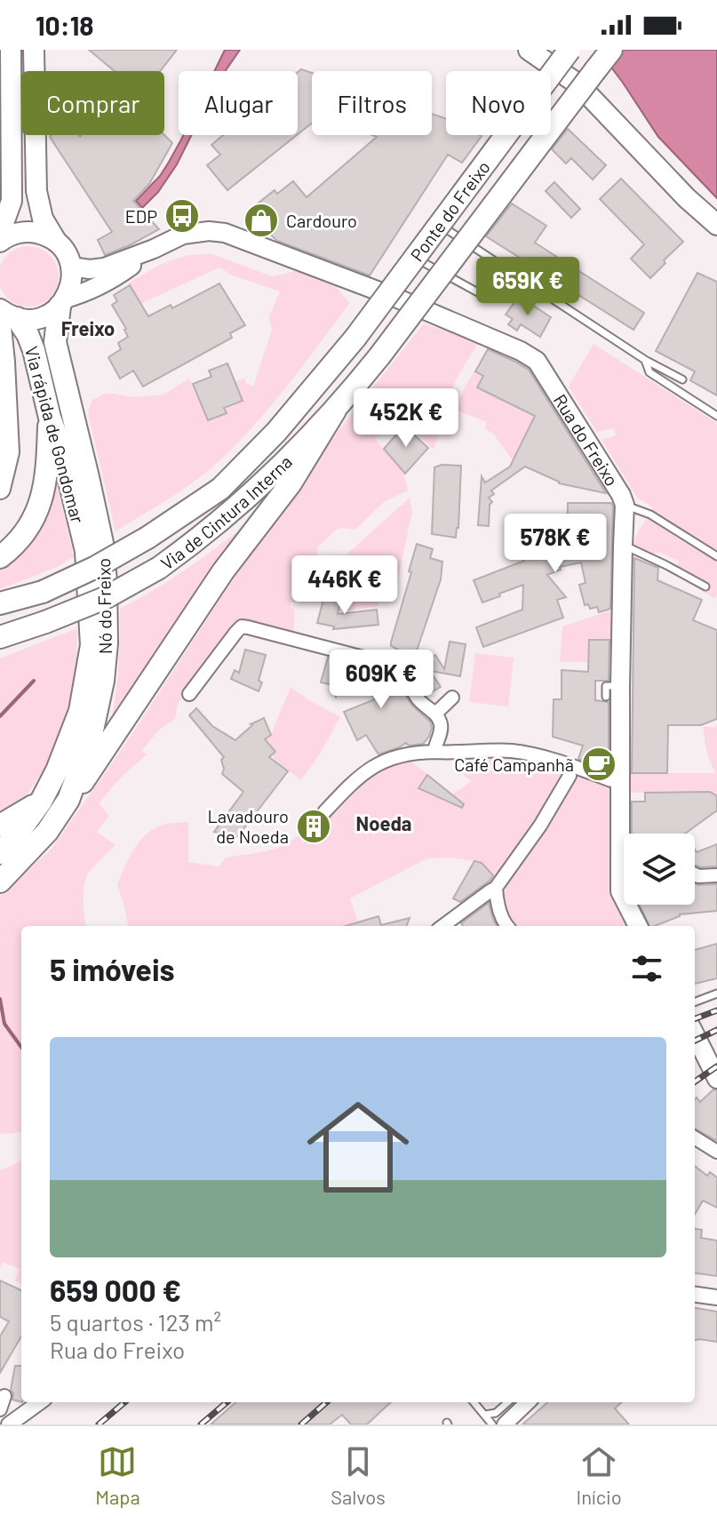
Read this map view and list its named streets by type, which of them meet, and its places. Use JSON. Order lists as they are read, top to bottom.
{
  "streets": {
    "highway": [
      "Ponte do Freixo",
      "Via rápida de Gondomar",
      "Via de Cintura Interna",
      "Nó do Freixo"
    ],
    "main road": ["Rua do Freixo"]
  },
  "crossings": [
    ["Ponte do Freixo", "Via de Cintura Interna"],
    ["Rua do Freixo", "Nó do Freixo"]
  ],
  "districts": ["Freixo", "Noeda"],
  "places": {
    "bus stop": ["EDP"],
    "shop": ["Cardouro"],
    "cafe": ["Café Campanhã"],
    "building": ["Lavadouro de Noeda"]
  },
  "page": {
    "status": "10:18",
    "chip": [
      "Comprar",
      "Alugar",
      "Filtros",
      "Novo"
    ],
    "price": [
      "659K €",
      "452K €",
      "578K €",
      "446K €",
      "609K €"
    ],
    "heading": "5 imóveis",
    "list": [
      {
        "name": "659 000 €",
        "note": "5 quartos · 123 m² · Rua do Freixo"
      }
    ],
    "tabs": ["Mapa", "Salvos", "Início"]
  }
}
